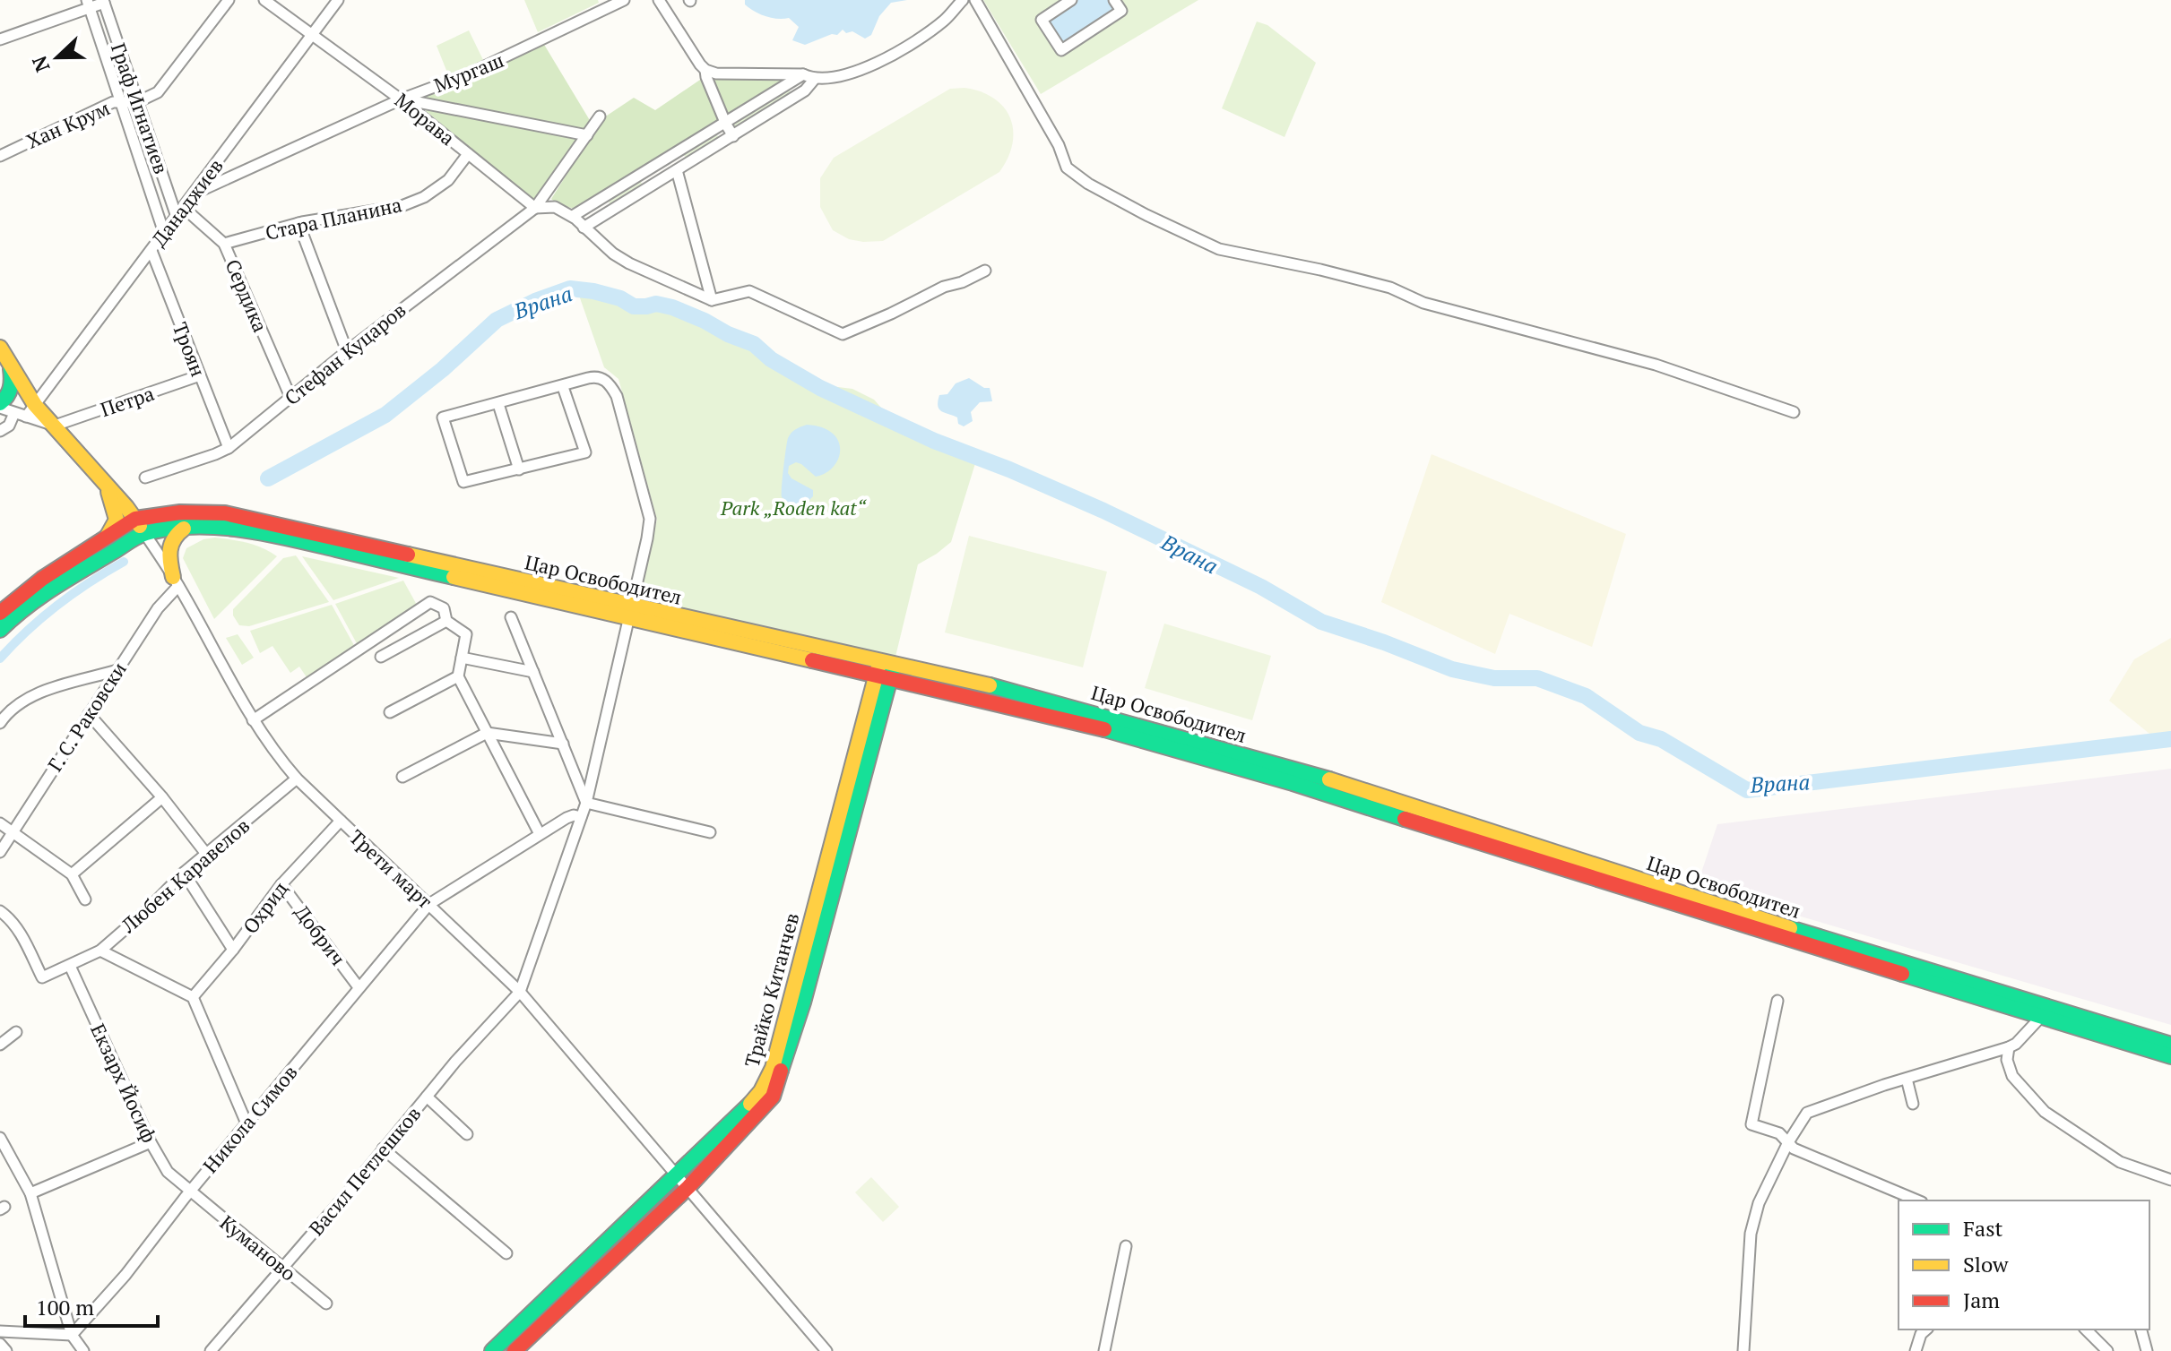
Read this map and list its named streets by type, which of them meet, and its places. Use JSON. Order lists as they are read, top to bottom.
{
  "streets": {
    "street": [
      "Мургаш",
      "Граф Игнатиев",
      "Морава",
      "Хан Крум",
      "Данаджиев",
      "Стара Планина",
      "Сердика",
      "Троян",
      "Стефан Куцаров",
      "Петра",
      "Цар Освободител",
      "Г. С. Раковски",
      "Трети март",
      "Любен Каравелов",
      "Охрид",
      "Добрич",
      "Трайко Китанчев",
      "Екзарх Йосиф",
      "Никола Симов",
      "Васил Петлешков",
      "Куманово"
    ]
  },
  "crossings": [
    ["Мургаш", "Морава"],
    ["Мургаш", "Данаджиев"],
    ["Граф Игнатиев", "Хан Крум"],
    ["Граф Игнатиев", "Данаджиев"],
    ["Граф Игнатиев", "Сердика"],
    ["Морава", "Данаджиев"],
    ["Морава", "Стара Планина"],
    ["Морава", "Стефан Куцаров"],
    ["Данаджиев", "Сердика"],
    ["Данаджиев", "Троян"],
    ["Стара Планина", "Сердика"],
    ["Сердика", "Стефан Куцаров"],
    ["Троян", "Стефан Куцаров"],
    ["Троян", "Петра"],
    ["Цар Освободител", "Трети март"],
    ["Цар Освободител", "Трайко Китанчев"],
    ["Г. С. Раковски", "Трети март"],
    ["Трети март", "Любен Каравелов"],
    ["Трети март", "Охрид"],
    ["Трети март", "Трайко Китанчев"],
    ["Трети март", "Никола Симов"],
    ["Трети март", "Васил Петлешков"],
    ["Любен Каравелов", "Екзарх Йосиф"],
    ["Охрид", "Добрич"],
    ["Добрич", "Никола Симов"],
    ["Екзарх Йосиф", "Никола Симов"],
    ["Екзарх Йосиф", "Куманово"],
    ["Никола Симов", "Куманово"],
    ["Васил Петлешков", "Куманово"]
  ],
  "water": ["Врана"],
  "parks": ["Park „Roden kat“"],
  "legend": ["Fast", "Slow", "Jam"],
  "scale_bar": "100 m",
  "north": "left"
}
